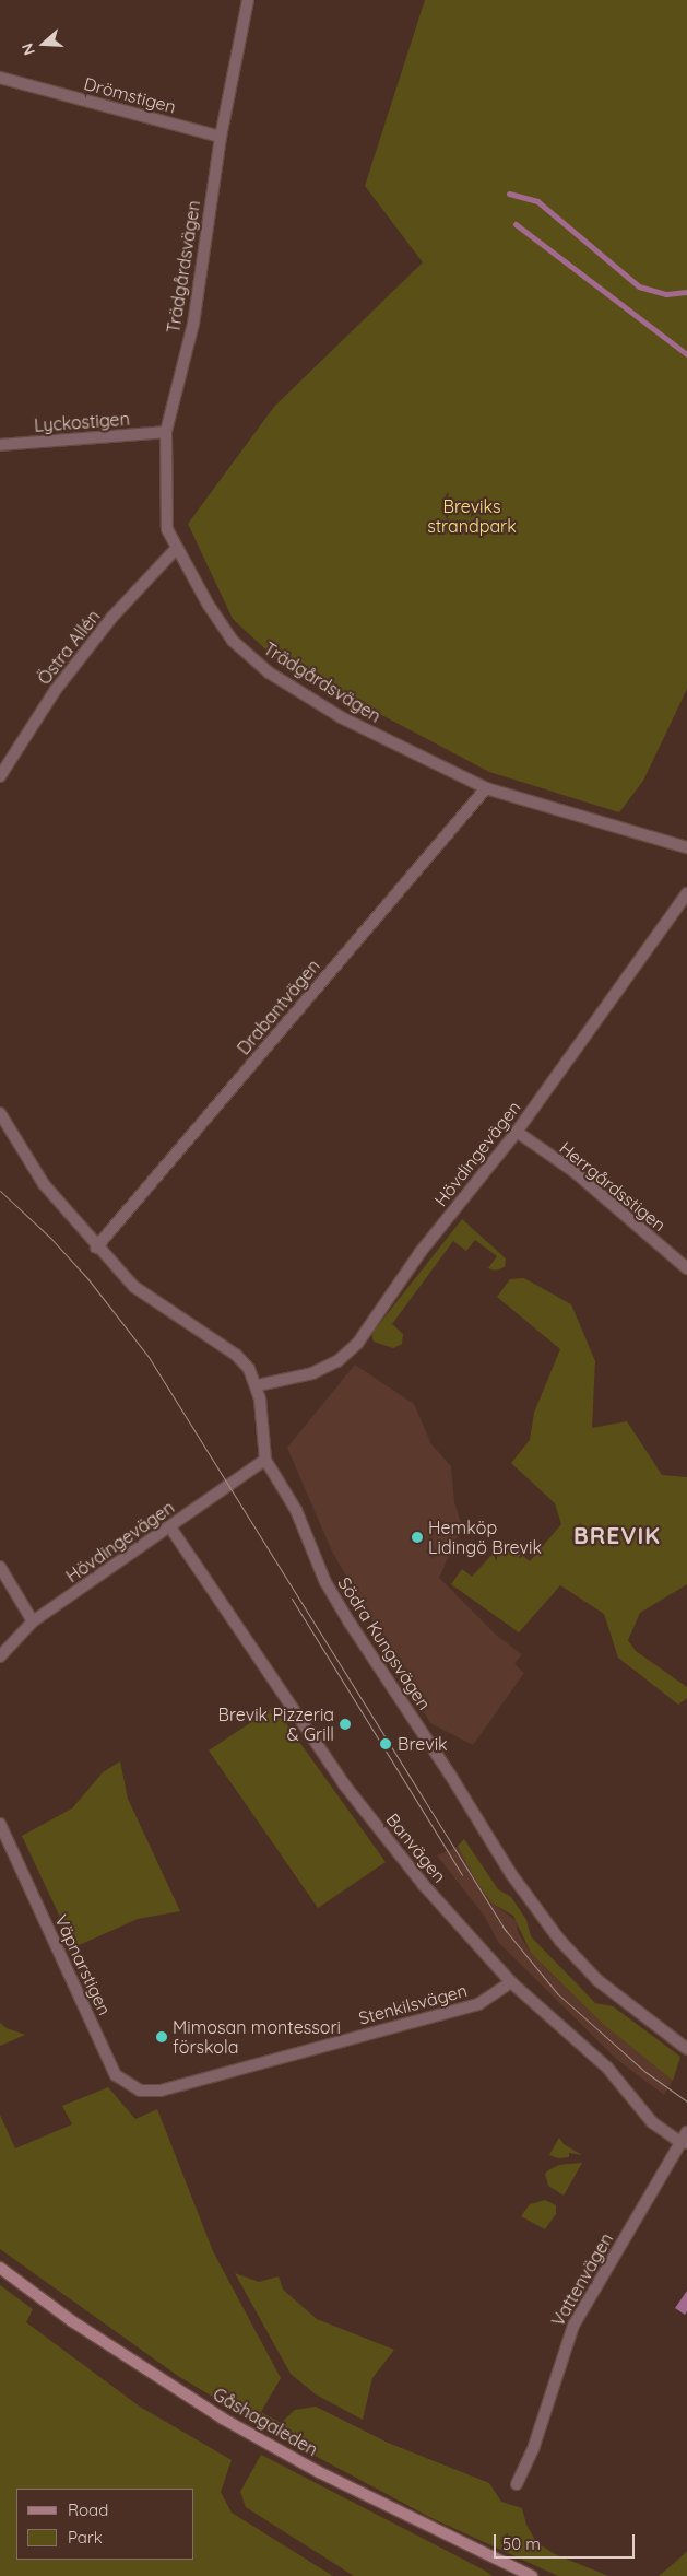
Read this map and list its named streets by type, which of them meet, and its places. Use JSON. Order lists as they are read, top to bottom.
{
  "streets": {
    "main road": ["Gåshagaleden"],
    "street": [
      "Drömstigen",
      "Trädgårdsvägen",
      "Lyckostigen",
      "Östra Allén",
      "Drabantvägen",
      "Hövdingevägen",
      "Herrgårdsstigen",
      "Södra Kungsvägen",
      "Banvägen",
      "Väpnarstigen",
      "Stenkilsvägen",
      "Vattenvägen"
    ]
  },
  "crossings": [
    ["Drömstigen", "Trädgårdsvägen"],
    ["Trädgårdsvägen", "Lyckostigen"],
    ["Trädgårdsvägen", "Östra Allén"],
    ["Trädgårdsvägen", "Drabantvägen"],
    ["Drabantvägen", "Södra Kungsvägen"],
    ["Hövdingevägen", "Herrgårdsstigen"],
    ["Hövdingevägen", "Södra Kungsvägen"],
    ["Hövdingevägen", "Banvägen"],
    ["Banvägen", "Stenkilsvägen"],
    ["Banvägen", "Vattenvägen"],
    ["Väpnarstigen", "Stenkilsvägen"]
  ],
  "districts": ["BREVIK"],
  "parks": ["Breviks strandpark"],
  "places": [
    "Hemköp Lidingö Brevik",
    "Brevik Pizzeria & Grill",
    "Brevik",
    "Mimosan montessori förskola"
  ],
  "legend": ["Road", "Park"],
  "scale_bar": "50 m",
  "north": "left"
}
